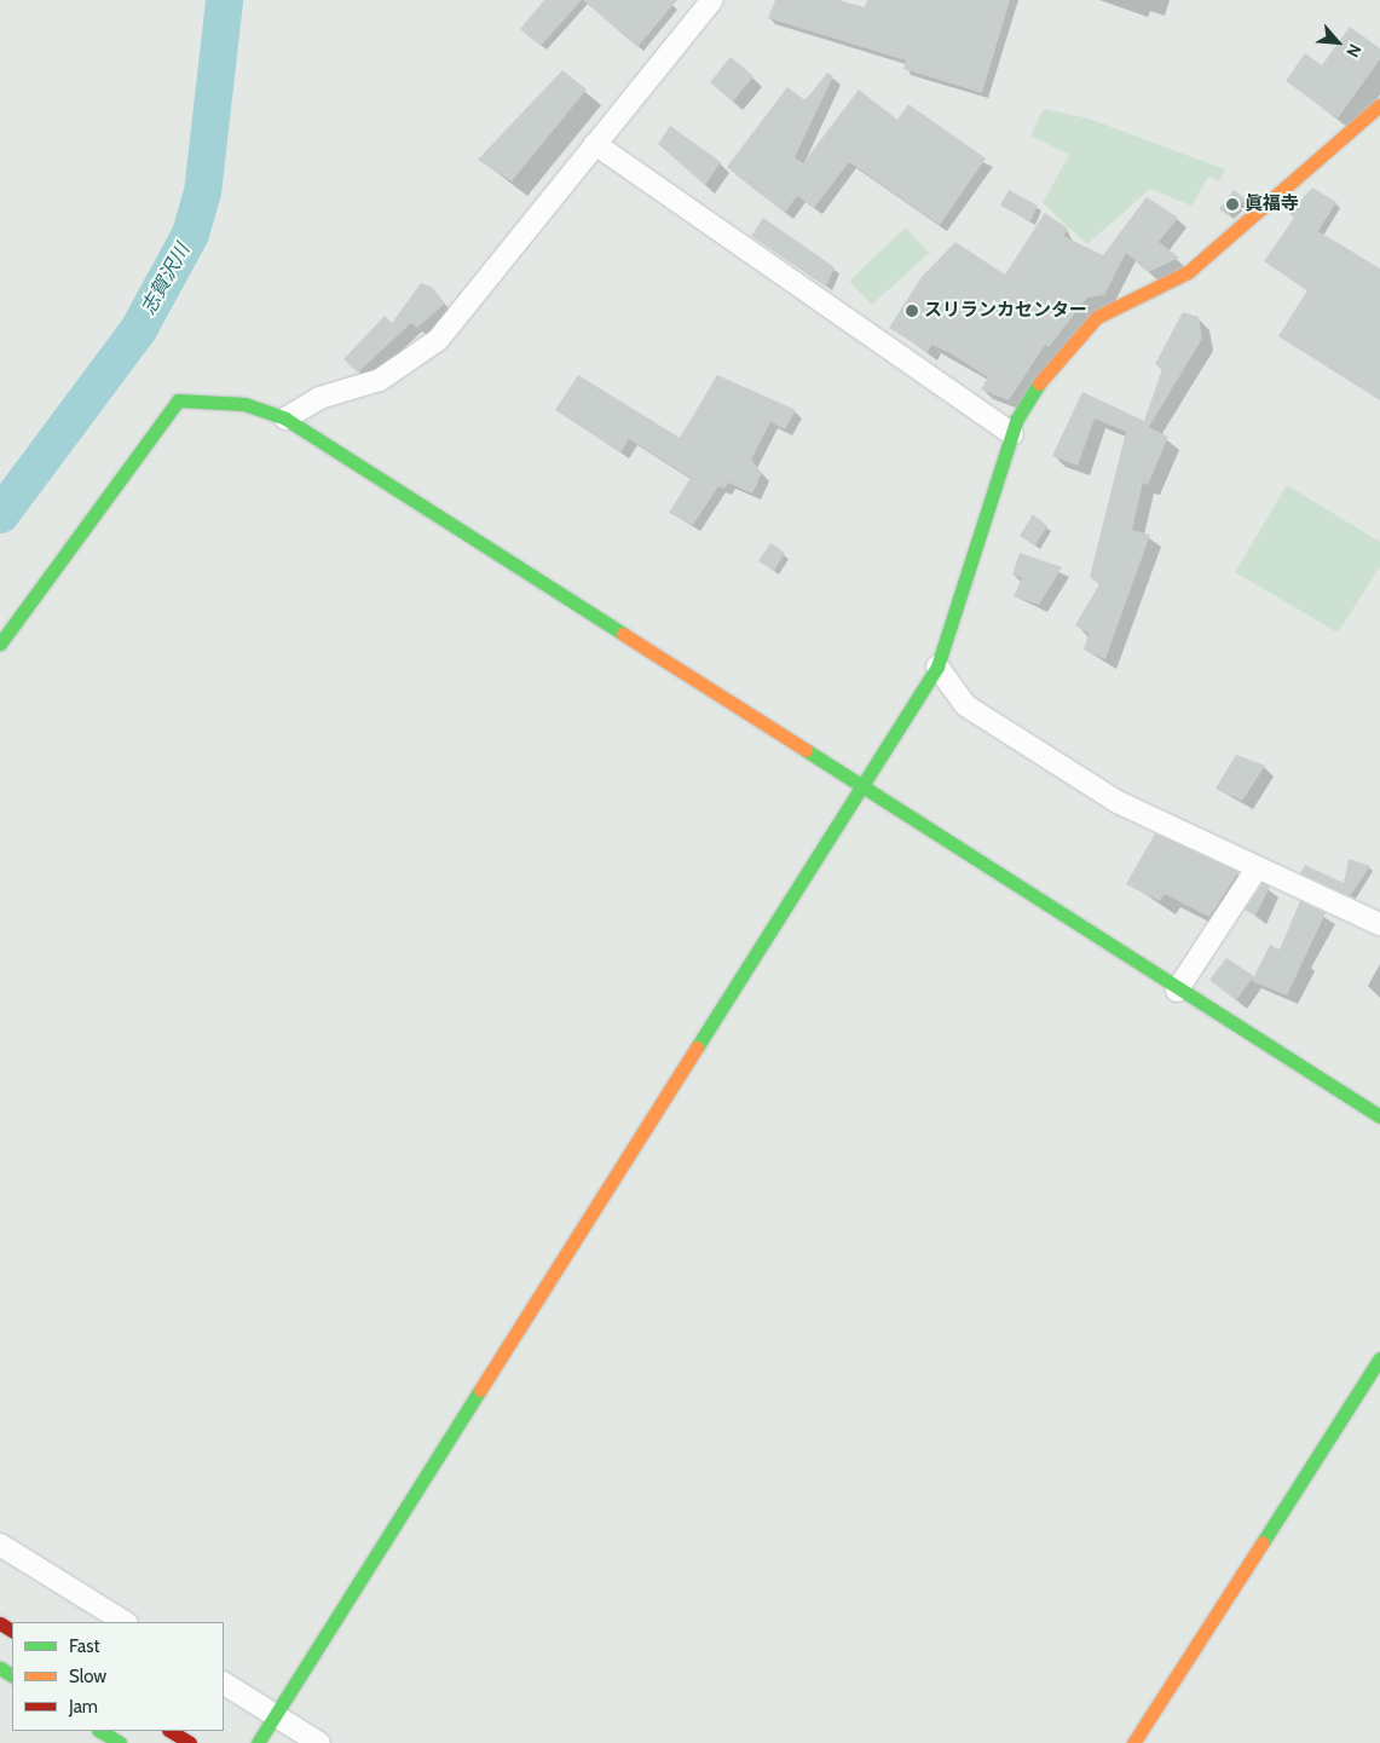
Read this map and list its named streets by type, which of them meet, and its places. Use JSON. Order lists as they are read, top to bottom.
{
  "water": ["志賀沢川"],
  "places": ["眞福寺", "スリランカセンター"],
  "legend": ["Fast", "Slow", "Jam"],
  "north": "bottom right"
}
